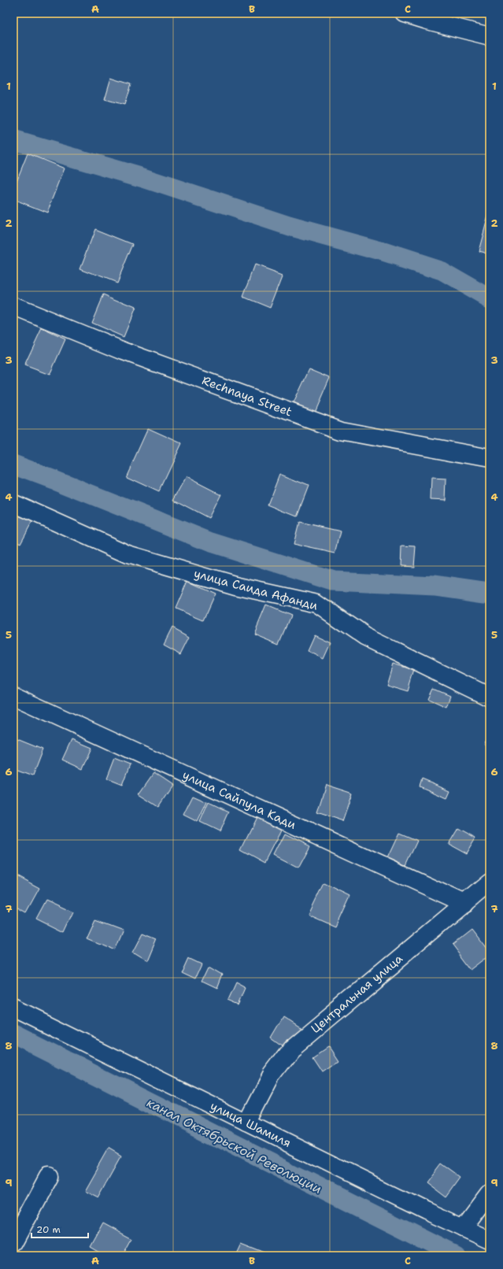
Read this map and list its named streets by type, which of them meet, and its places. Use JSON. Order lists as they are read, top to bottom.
{
  "streets": {
    "street": [
      "Rechnaya Street",
      "улица Саида Афанди",
      "улица Сайпула Кади",
      "Центральная улица",
      "улица Шамиля"
    ]
  },
  "crossings": [
    ["улица Сайпула Кади", "Центральная улица"],
    ["Центральная улица", "улица Шамиля"]
  ],
  "water": ["канал Октябрьской Революции"],
  "scale_bar": "20 m",
  "grid": {
    "columns": ["A", "B", "C"],
    "rows": [
      "1",
      "2",
      "3",
      "4",
      "5",
      "6",
      "7",
      "8",
      "9"
    ]
  }
}
